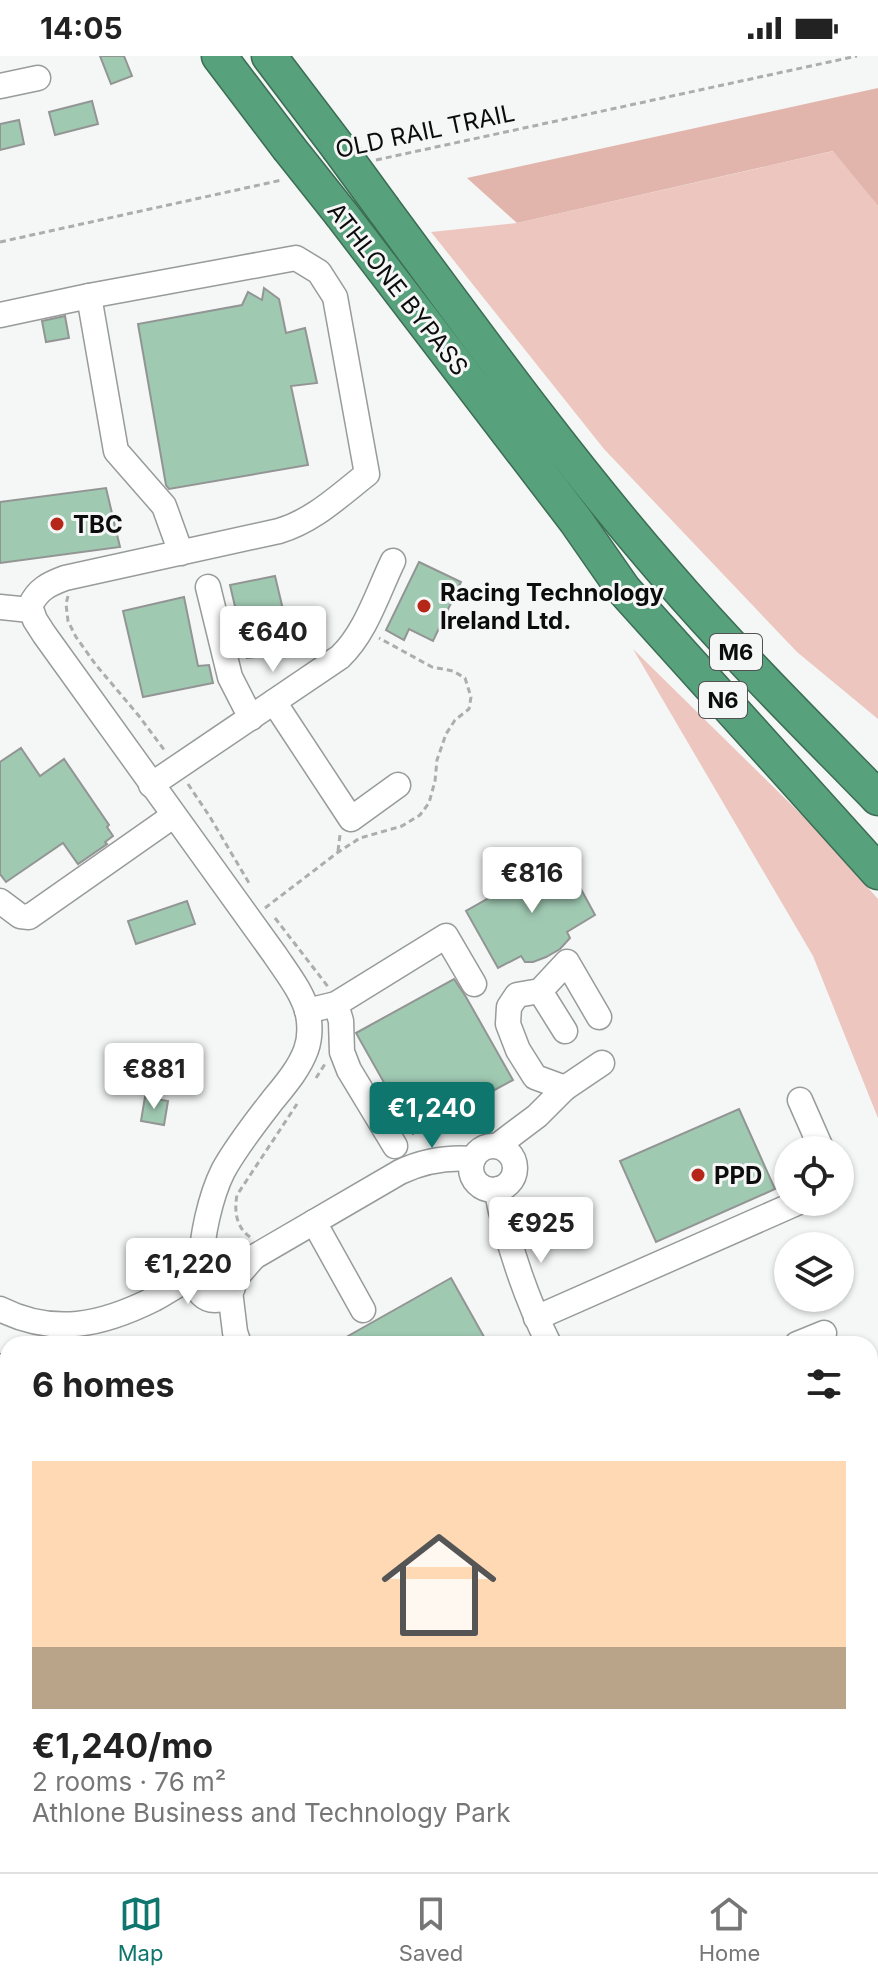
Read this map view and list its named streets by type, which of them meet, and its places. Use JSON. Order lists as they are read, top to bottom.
{
  "streets": {
    "highway": ["ATHLONE BYPASS", "M6", "N6"],
    "path": ["OLD RAIL TRAIL"]
  },
  "crossings": [
    ["ATHLONE BYPASS", "M6"],
    ["ATHLONE BYPASS", "N6"],
    ["M6", "N6"]
  ],
  "places": ["TBC", "Racing Technology Ireland Ltd.", "PPD"],
  "page": {
    "status": "14:05",
    "price": [
      "€640",
      "€816",
      "€881",
      "€1,240",
      "€925",
      "€1,220"
    ],
    "heading": "6 homes",
    "list": [
      {
        "name": "€1,240/mo",
        "note": "2 rooms · 76 m² · Athlone Business and Technology Park"
      }
    ],
    "tabs": ["Map", "Saved", "Home"]
  }
}
